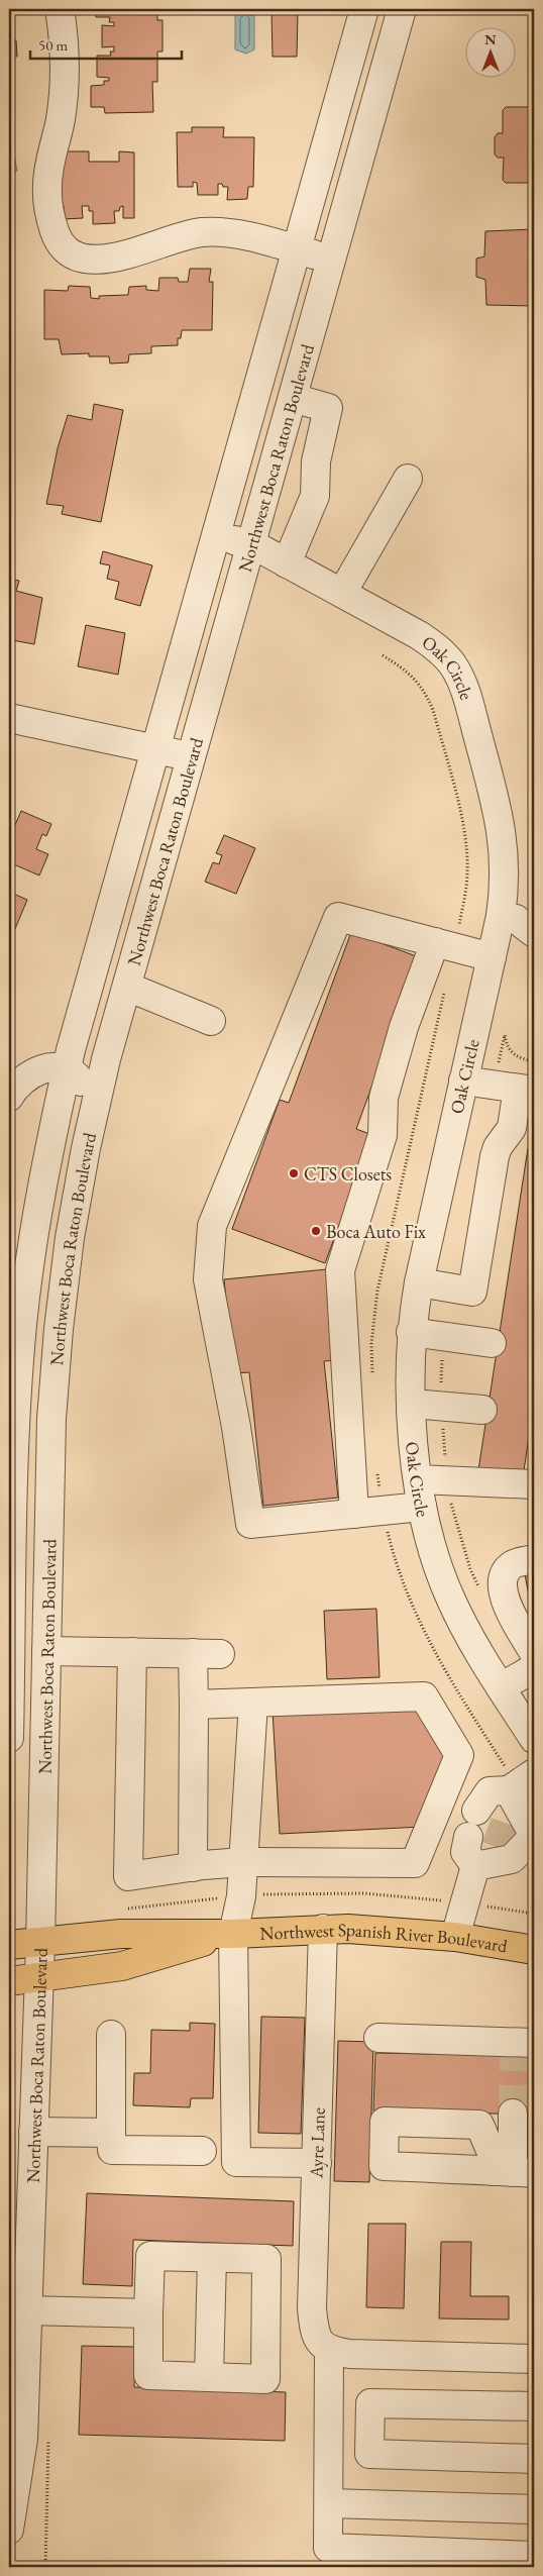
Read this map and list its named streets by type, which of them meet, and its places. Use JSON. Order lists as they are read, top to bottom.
{
  "streets": {
    "main road": ["Northwest Spanish River Boulevard"],
    "street": ["Northwest Boca Raton Boulevard", "Oak Circle", "Ayre Lane"]
  },
  "crossings": [
    ["Northwest Boca Raton Boulevard", "Oak Circle"],
    ["Northwest Boca Raton Boulevard", "Northwest Spanish River Boulevard"],
    ["Northwest Spanish River Boulevard", "Ayre Lane"]
  ],
  "places": ["CTS Closets", "Boca Auto Fix"],
  "scale_bar": "50 m",
  "north": "top"
}
